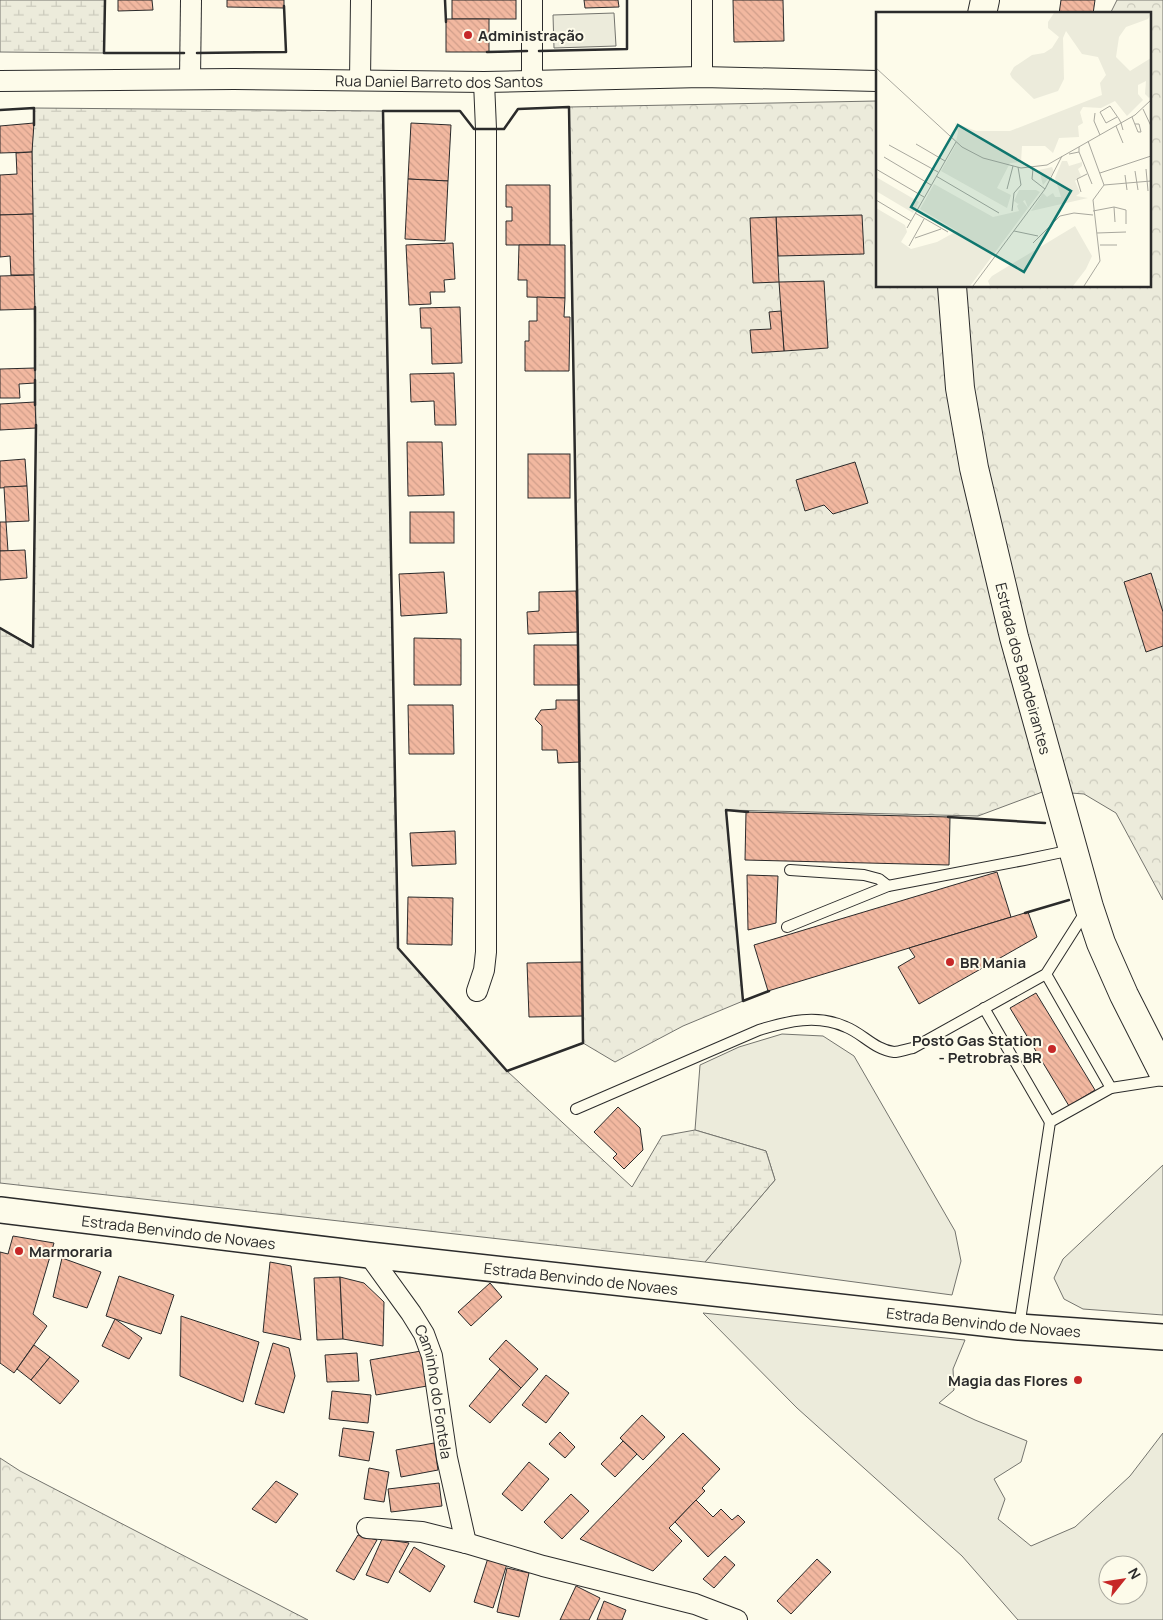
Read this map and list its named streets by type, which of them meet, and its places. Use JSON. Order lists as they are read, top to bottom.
{
  "streets": {
    "main road": ["Estrada dos Bandeirantes"],
    "street": ["Rua Daniel Barreto dos Santos", "Estrada Benvindo de Novaes", "Caminho do Fontela"]
  },
  "crossings": [
    ["Estrada Benvindo de Novaes", "Caminho do Fontela"]
  ],
  "places": [
    "Administração",
    "BR Mania",
    "Posto Gas Station - Petrobras BR",
    "Marmoraria",
    "Magia das Flores"
  ],
  "north": "top right"
}
